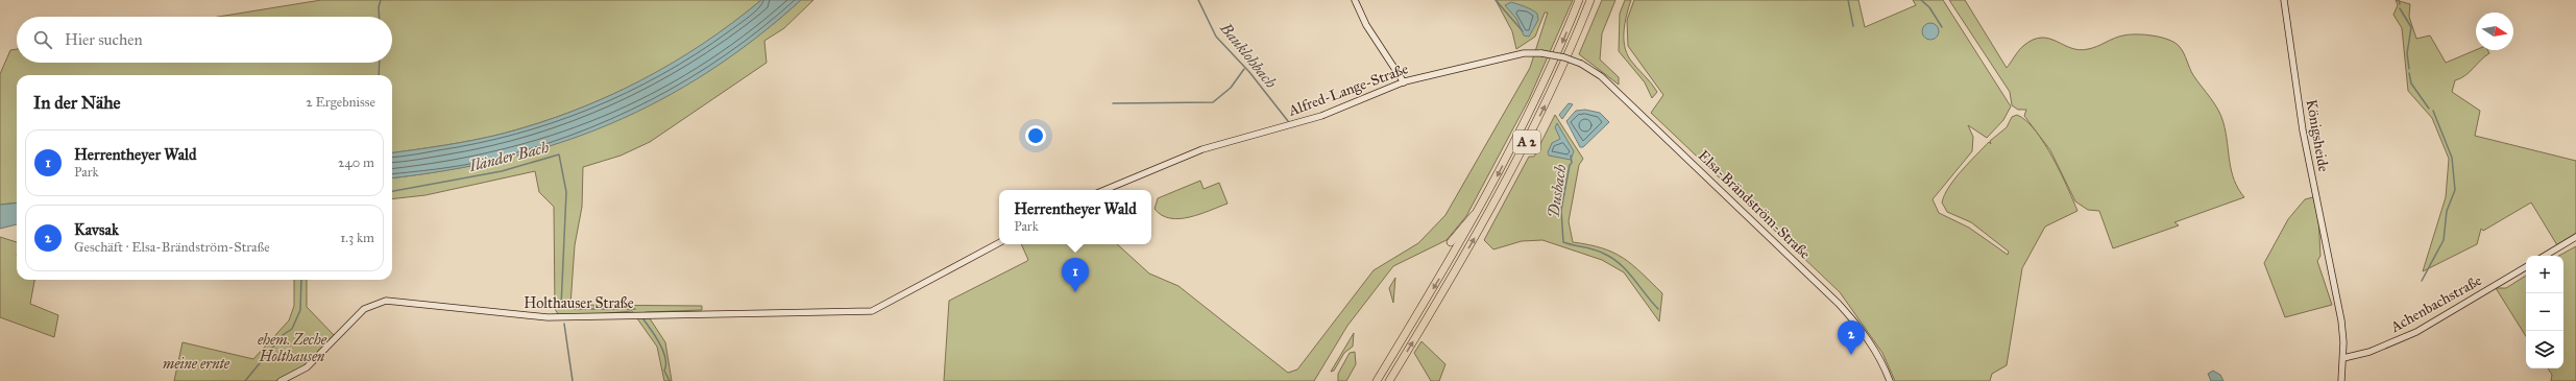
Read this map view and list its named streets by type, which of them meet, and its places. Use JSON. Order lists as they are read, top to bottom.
{
  "streets": {
    "highway": ["A 2"],
    "street": [
      "Alfred-Lange-Straße",
      "Königsheide",
      "Elsa-Brändström-Straße",
      "Holthauser Straße",
      "Achenbachstraße"
    ]
  },
  "crossings": [
    ["Alfred-Lange-Straße", "Elsa-Brändström-Straße"],
    ["Königsheide", "Achenbachstraße"]
  ],
  "water": ["Bauklohbach", "Iländer Bach", "Dusbach"],
  "parks": ["ehem. Zeche Holthausen", "meine ernte"],
  "north": "right",
  "page": {
    "search": "Hier suchen",
    "heading": ["In der Nähe", "2 Ergebnisse"],
    "list": [
      {
        "mark": "1",
        "name": "Herrentheyer Wald",
        "note": "Park",
        "value": "240 m"
      },
      {
        "mark": "2",
        "name": "Kavsak",
        "note": "Geschäft · Elsa-Brändström-Straße",
        "value": "1.3 km"
      }
    ],
    "popup": ["Herrentheyer Wald", "Park"],
    "map_buttons": ["+", "−"],
    "pins": ["1", "2"]
  }
}
